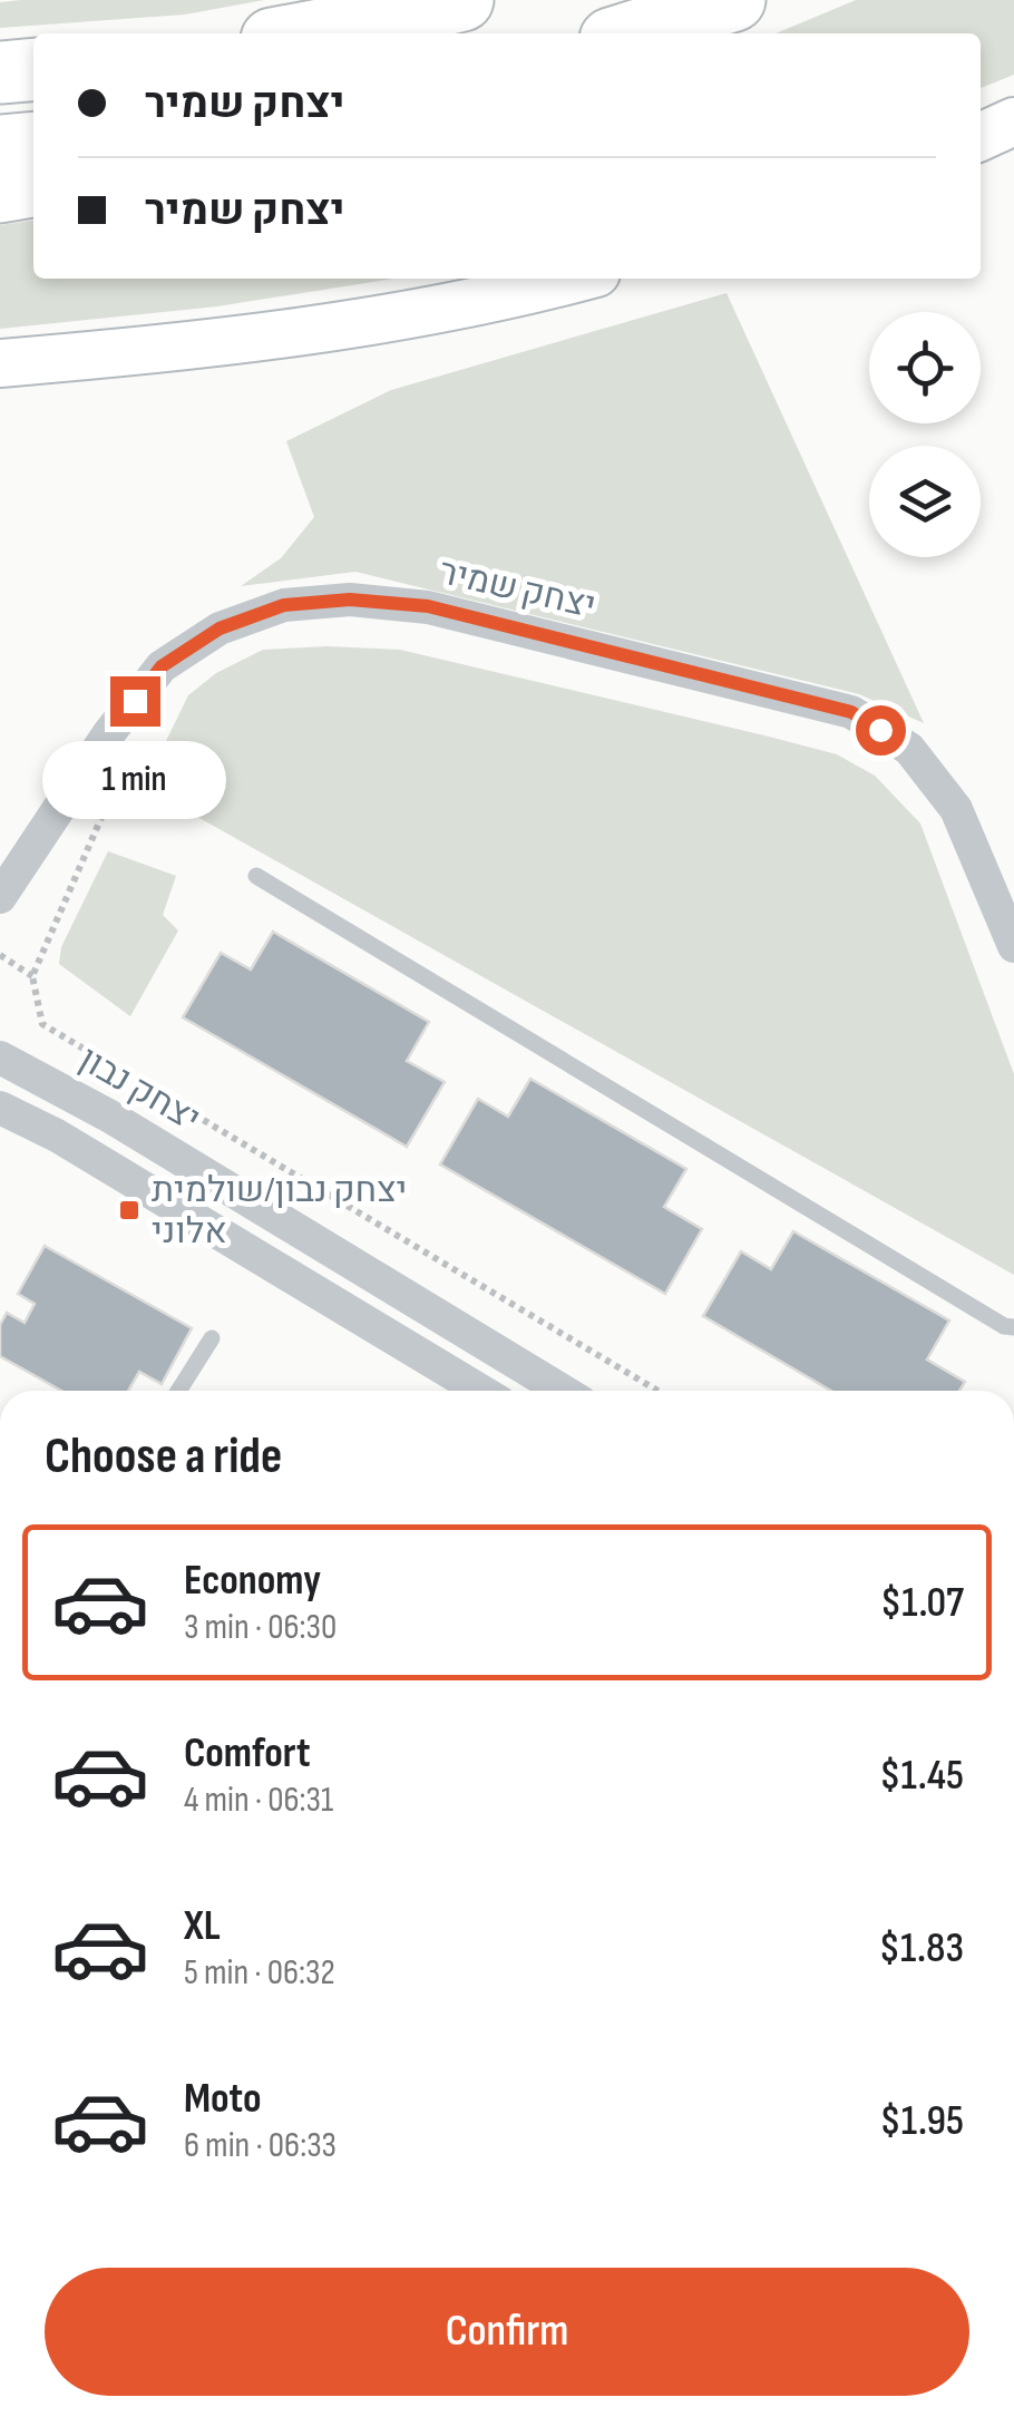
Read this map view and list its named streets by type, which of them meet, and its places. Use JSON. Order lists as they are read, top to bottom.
{
  "streets": {
    "street": ["יצחק שמיר", "יצחק נבון"]
  },
  "places": {
    "transit": ["יצחק נבון/שולמית אלוני"]
  },
  "page": {
    "banner": ["יצחק שמיר", "יצחק שמיר"],
    "bubble": "1 min",
    "heading": "Choose a ride",
    "list": [
      {
        "name": "Economy",
        "note": "3 min · 06:30",
        "value": "$1.07"
      },
      {
        "name": "Comfort",
        "note": "4 min · 06:31",
        "value": "$1.45"
      },
      {
        "name": "XL",
        "note": "5 min · 06:32",
        "value": "$1.83"
      },
      {
        "name": "Moto",
        "note": "6 min · 06:33",
        "value": "$1.95"
      }
    ],
    "buttons": "Confirm"
  }
}
